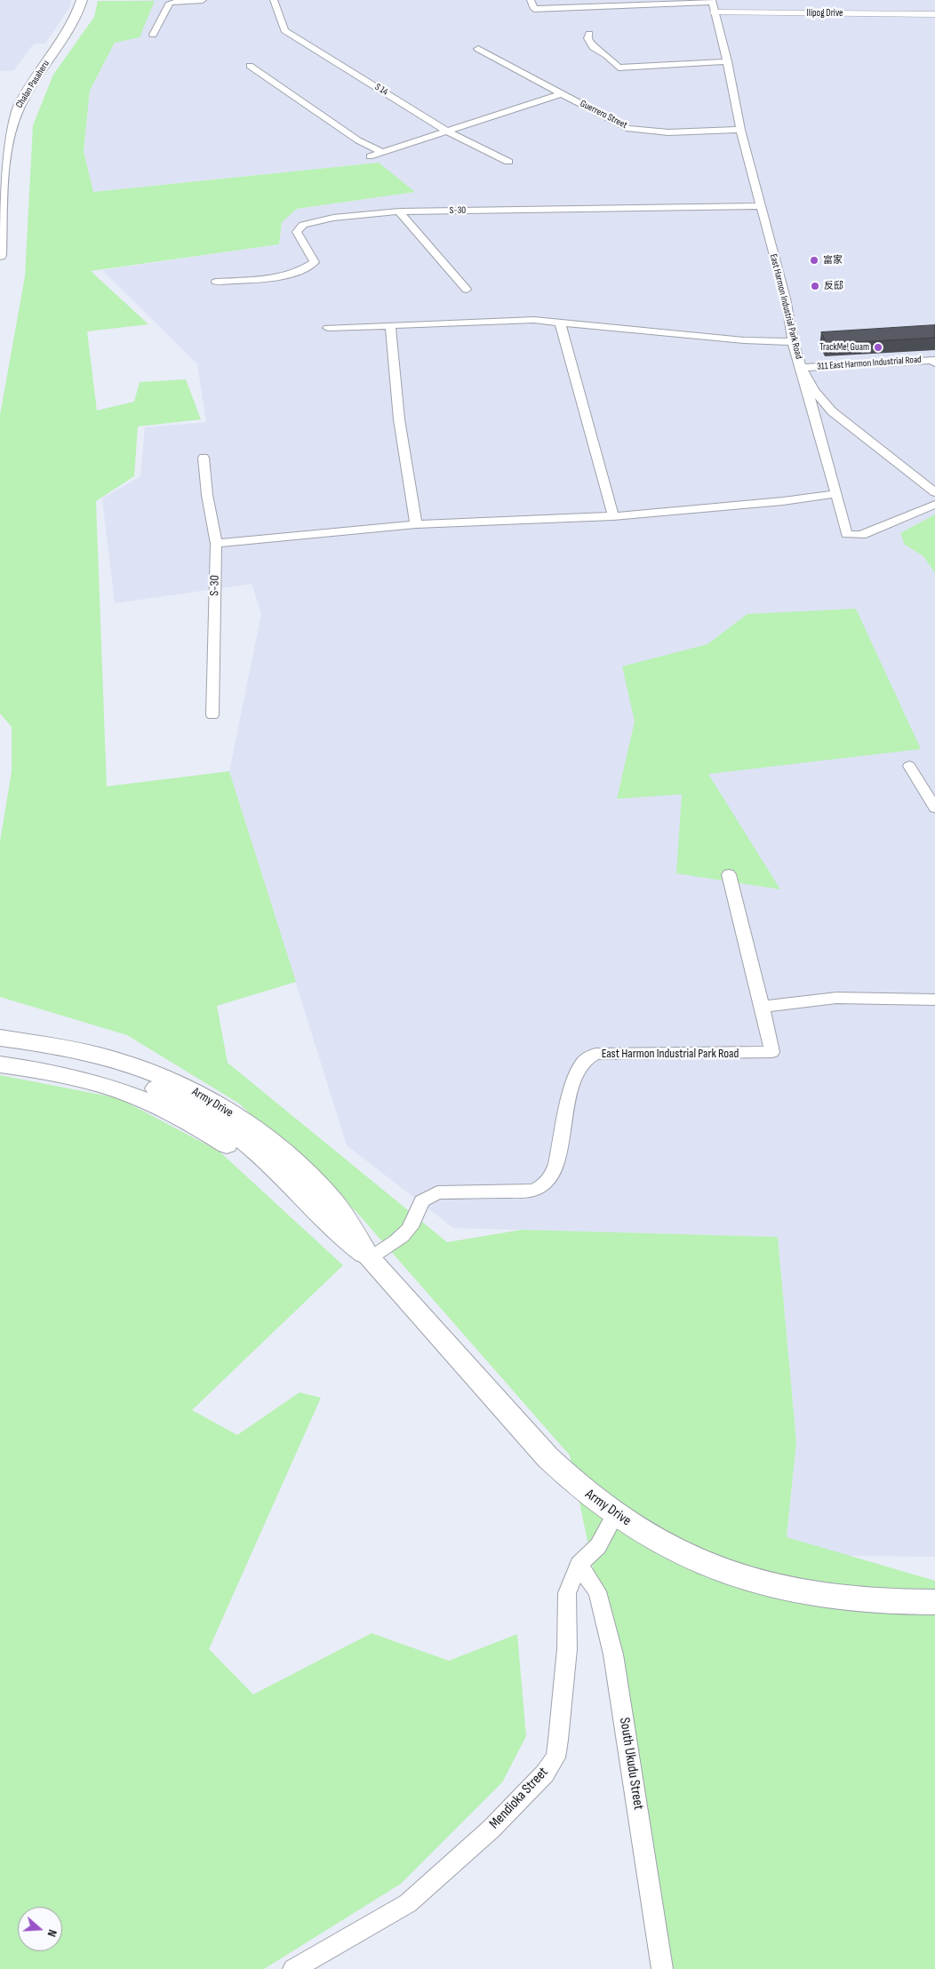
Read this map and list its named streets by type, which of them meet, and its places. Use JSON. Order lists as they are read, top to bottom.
{
  "streets": {
    "main road": ["Chalan Pasaheru", "Army Drive"],
    "street": [
      "Ilipog Drive",
      "S 14",
      "Guerrero Street",
      "S-30",
      "East Harmon Industrial Park Road",
      "311 East Harmon Industrial Road",
      "South Ukudu Street",
      "Mendioka Street"
    ]
  },
  "crossings": [
    ["Ilipog Drive", "East Harmon Industrial Park Road"],
    ["Guerrero Street", "East Harmon Industrial Park Road"],
    ["S-30", "East Harmon Industrial Park Road"],
    ["East Harmon Industrial Park Road", "311 East Harmon Industrial Road"],
    ["East Harmon Industrial Park Road", "Army Drive"],
    ["Army Drive", "Mendioka Street"],
    ["South Ukudu Street", "Mendioka Street"]
  ],
  "places": ["富家", "反邸", "TrackMe! Guam"],
  "north": "right"
}
